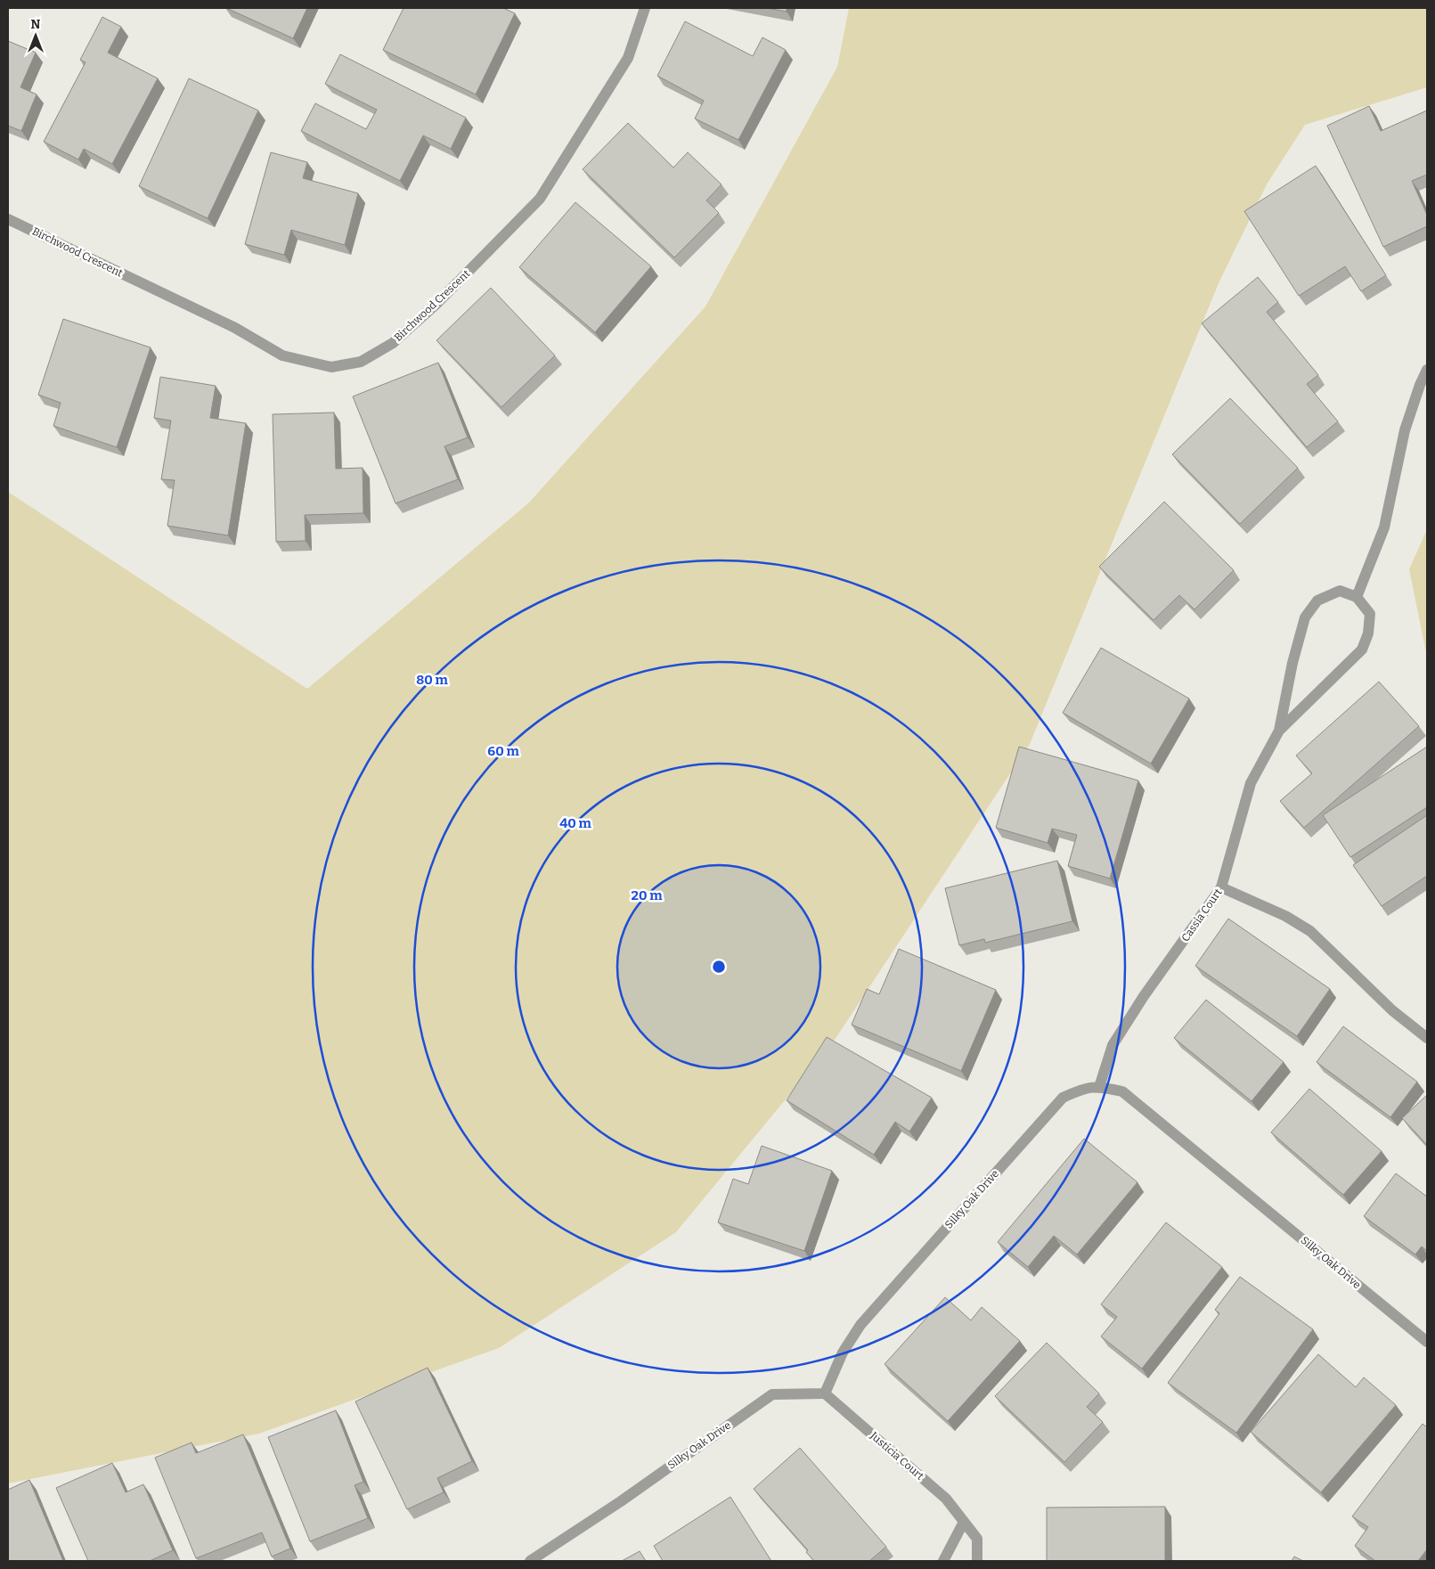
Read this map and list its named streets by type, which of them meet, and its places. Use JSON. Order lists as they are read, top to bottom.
{
  "streets": {
    "street": [
      "Birchwood Crescent",
      "Cassia Court",
      "Silky Oak Drive",
      "Justicia Court"
    ]
  },
  "crossings": [
    ["Cassia Court", "Silky Oak Drive"],
    ["Silky Oak Drive", "Justicia Court"]
  ],
  "north": "top",
  "rings": [
    "80 m",
    "60 m",
    "40 m",
    "20 m"
  ]
}
